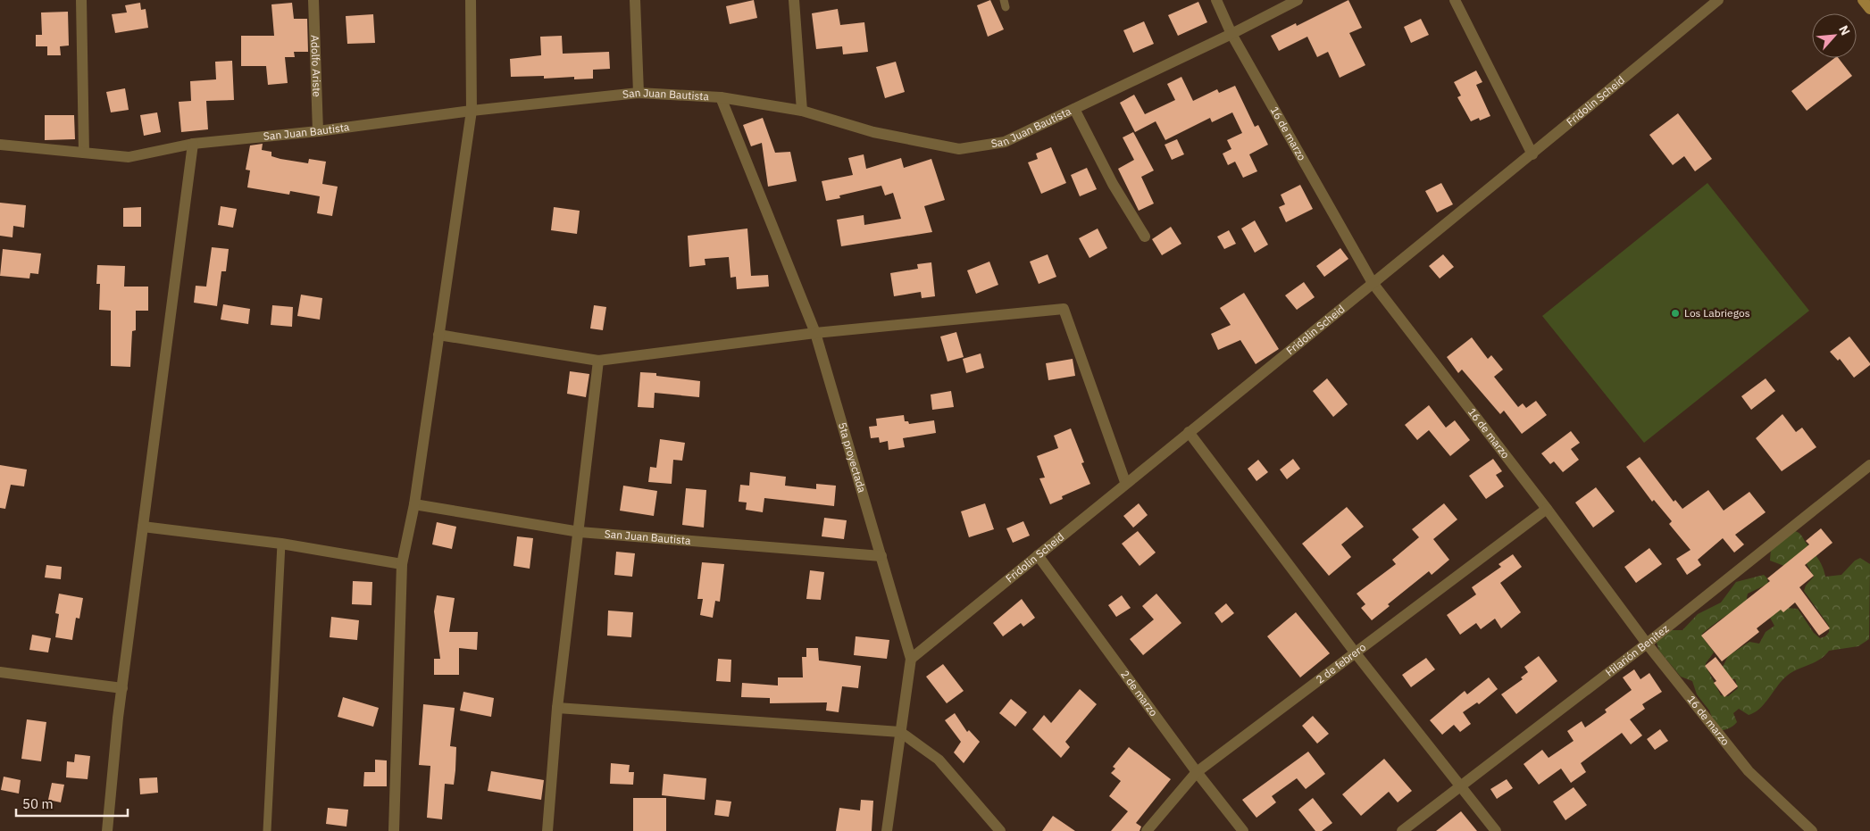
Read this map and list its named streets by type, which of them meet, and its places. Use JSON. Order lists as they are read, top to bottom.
{
  "streets": {
    "street": [
      "Adolfo Ariste",
      "San Juan Bautista",
      "Fridolin Scheid",
      "16 de marzo",
      "5ta proyectada",
      "Hilarión Benítez",
      "2 de febrero",
      "2 de marzo"
    ]
  },
  "crossings": [
    ["Adolfo Ariste", "San Juan Bautista"],
    ["San Juan Bautista", "16 de marzo"],
    ["San Juan Bautista", "5ta proyectada"],
    ["Fridolin Scheid", "16 de marzo"],
    ["Fridolin Scheid", "5ta proyectada"],
    ["Fridolin Scheid", "2 de marzo"],
    ["16 de marzo", "Hilarión Benítez"],
    ["16 de marzo", "2 de febrero"],
    ["2 de febrero", "2 de marzo"]
  ],
  "places": ["Los Labriegos"],
  "scale_bar": "50 m",
  "north": "top right"
}
